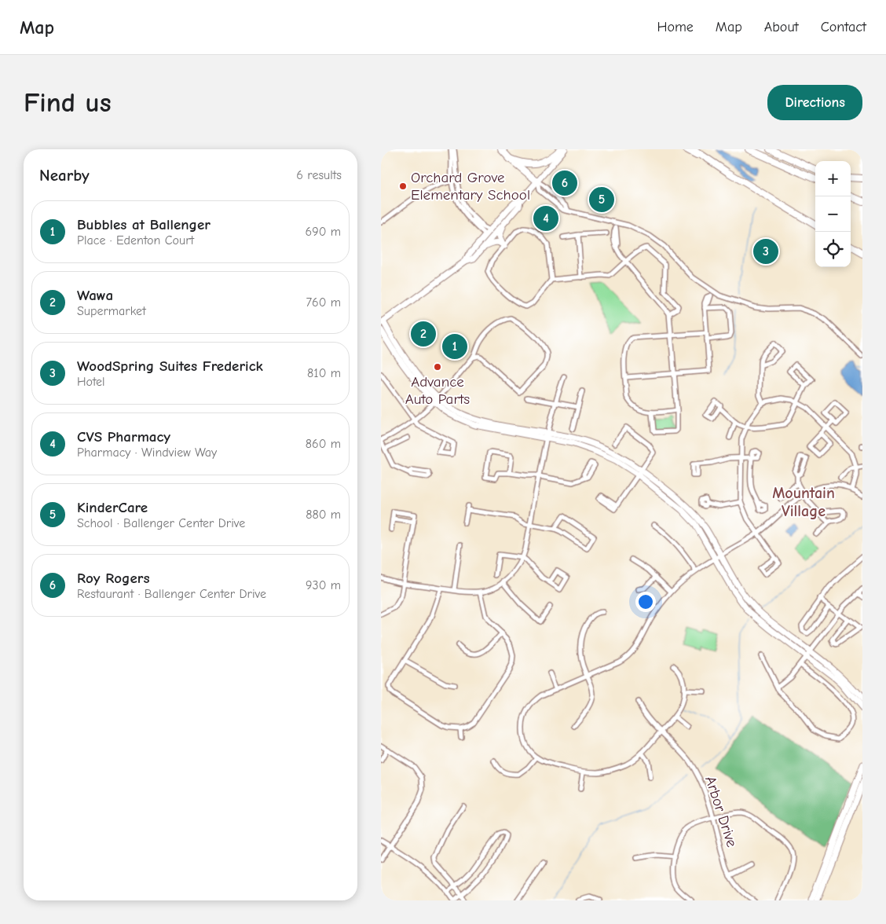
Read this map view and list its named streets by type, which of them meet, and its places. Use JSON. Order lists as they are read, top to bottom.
{
  "streets": {
    "street": ["Arbor Drive"]
  },
  "districts": ["Mountain Village"],
  "places": ["Orchard Grove Elementary School", "Advance Auto Parts"],
  "page": {
    "header": "Map",
    "nav": [
      "Home",
      "Map",
      "About",
      "Contact"
    ],
    "buttons": "Directions",
    "title": "Find us",
    "heading": ["Nearby", "6 results"],
    "map_buttons": ["+", "−"],
    "pins": [
      "6",
      "5",
      "4",
      "3",
      "2",
      "1"
    ],
    "list": [
      {
        "mark": "1",
        "name": "Bubbles at Ballenger",
        "note": "Place · Edenton Court",
        "value": "690 m"
      },
      {
        "mark": "2",
        "name": "Wawa",
        "note": "Supermarket",
        "value": "760 m"
      },
      {
        "mark": "3",
        "name": "WoodSpring Suites Frederick",
        "note": "Hotel",
        "value": "810 m"
      },
      {
        "mark": "4",
        "name": "CVS Pharmacy",
        "note": "Pharmacy · Windview Way",
        "value": "860 m"
      },
      {
        "mark": "5",
        "name": "KinderCare",
        "note": "School · Ballenger Center Drive",
        "value": "880 m"
      },
      {
        "mark": "6",
        "name": "Roy Rogers",
        "note": "Restaurant · Ballenger Center Drive",
        "value": "930 m"
      }
    ]
  }
}
